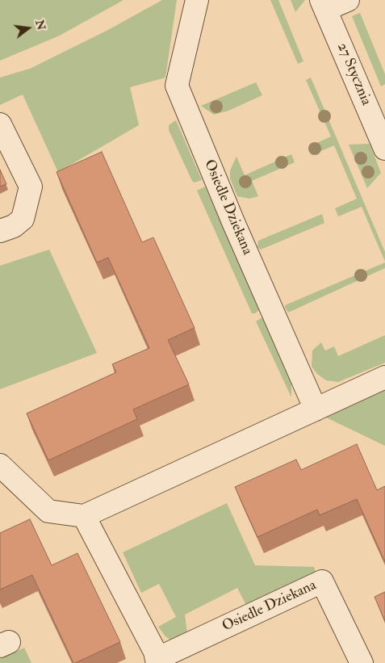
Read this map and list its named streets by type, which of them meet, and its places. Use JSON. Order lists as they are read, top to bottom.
{
  "streets": {
    "street": ["27 Stycznia", "Osiedle Dziekana"]
  },
  "north": "right"
}
